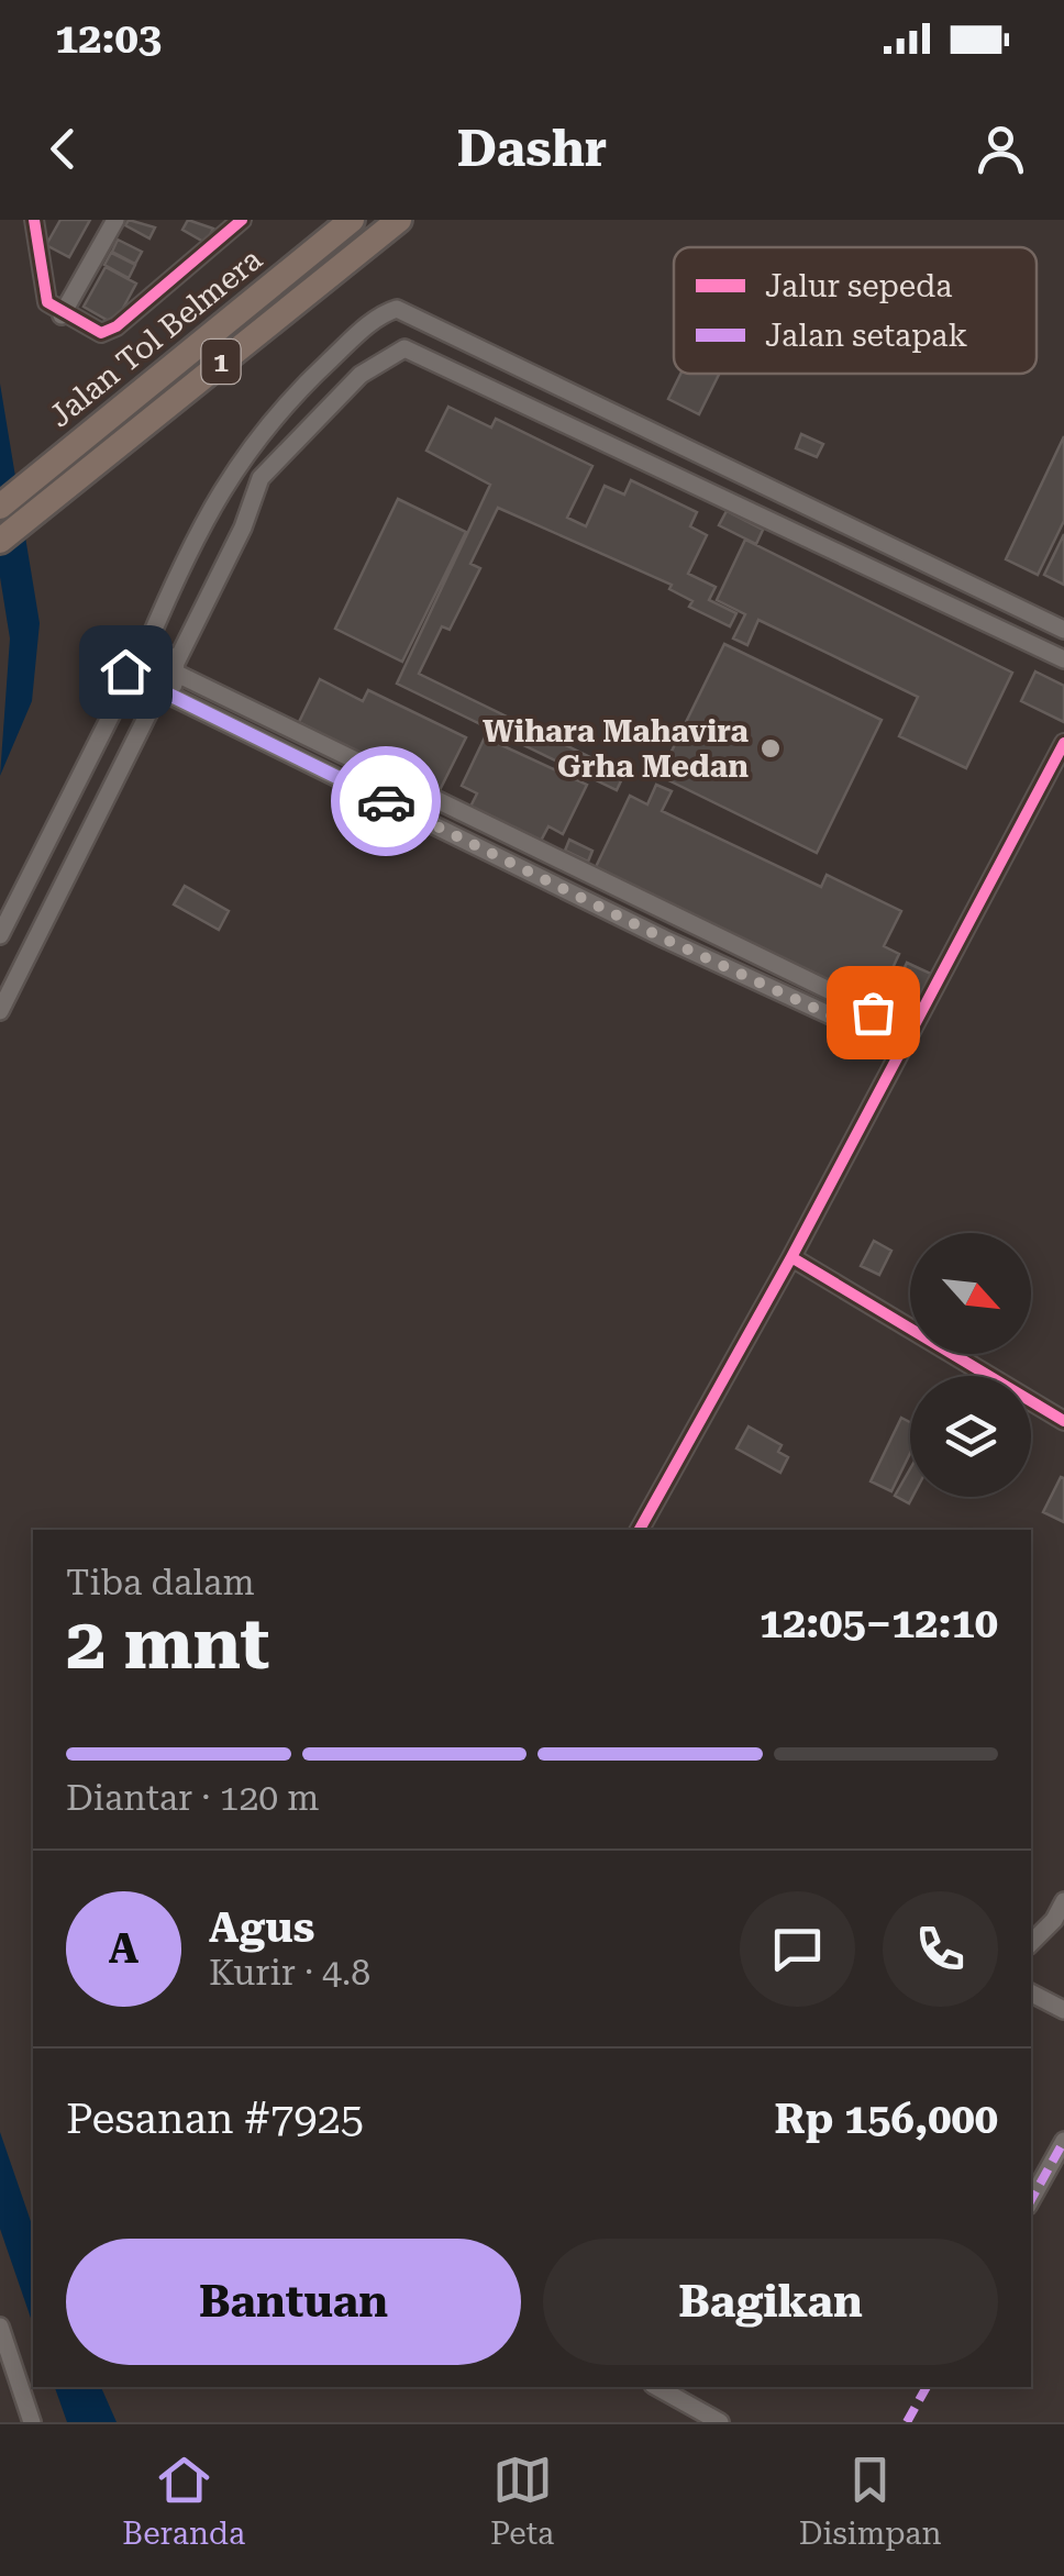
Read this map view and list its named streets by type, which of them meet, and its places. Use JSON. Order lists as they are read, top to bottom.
{
  "streets": {
    "highway": ["Jalan Tol Belmera", "1"]
  },
  "places": ["Wihara Mahavira Grha Medan"],
  "legend": ["Jalur sepeda", "Jalan setapak"],
  "north": "bottom right",
  "page": {
    "status": "12:03",
    "header": "Dashr",
    "heading": ["2 mnt", "Tiba dalam", "12:05–12:10"],
    "panel": [
      "Agus",
      "Kurir · 4.8",
      "Pesanan #7925",
      "Rp 156,000"
    ],
    "bar": "Diantar · 120 m",
    "round": "A",
    "buttons": ["Bantuan", "Bagikan"],
    "tabs": ["Beranda", "Peta", "Disimpan"]
  }
}
